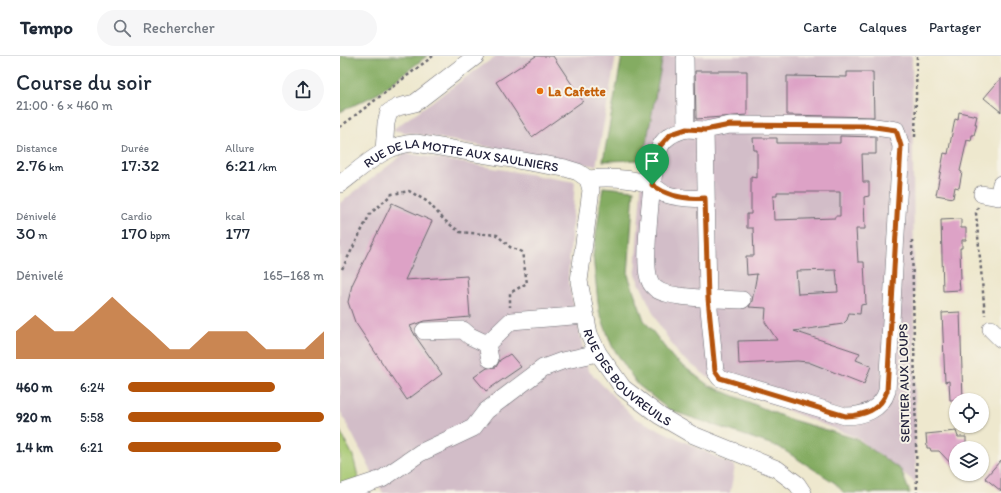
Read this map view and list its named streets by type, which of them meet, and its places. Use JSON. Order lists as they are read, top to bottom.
{
  "streets": {
    "street": ["RUE DE LA MOTTE AUX SAULNIERS", "RUE DES BOUVREUILS"],
    "path": ["SENTIER AUX LOUPS"]
  },
  "crossings": [
    ["RUE DE LA MOTTE AUX SAULNIERS", "RUE DES BOUVREUILS"]
  ],
  "places": ["La Cafette"],
  "page": {
    "header": "Tempo",
    "search": "Rechercher",
    "nav": ["Carte", "Calques", "Partager"],
    "heading": ["Course du soir", "21:00 · 6 × 460 m"],
    "stats": [
      ["Distance", "2.76 km"],
      ["Durée", "17:32"],
      ["Allure", "6:21 /km"],
      ["Dénivelé", "30 m"],
      ["Cardio", "170 bpm"],
      ["kcal", "177"]
    ],
    "chart": ["Dénivelé", "165–168 m"],
    "list": [
      {
        "name": "460 m",
        "note": "6:24"
      },
      {
        "name": "920 m",
        "note": "5:58"
      },
      {
        "name": "1.4 km",
        "note": "6:21"
      }
    ]
  }
}
